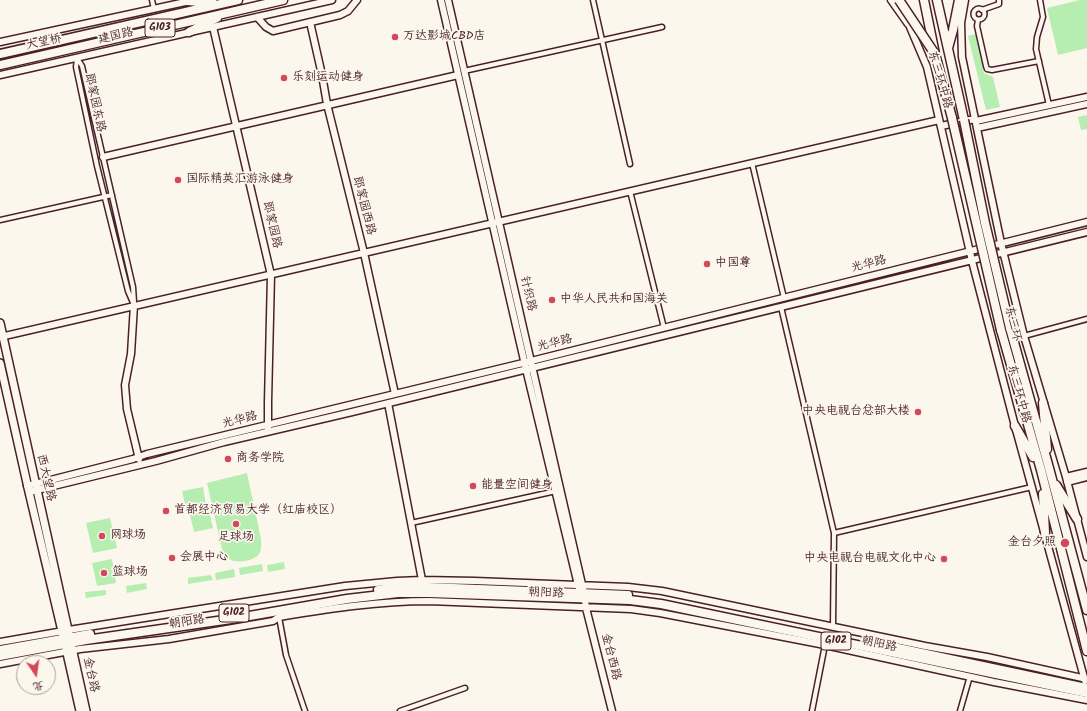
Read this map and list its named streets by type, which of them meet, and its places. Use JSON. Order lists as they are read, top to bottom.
{
  "streets": {
    "highway": [
      "G103",
      "建国路",
      "大望桥",
      "东三环",
      "朝阳路",
      "G102"
    ],
    "main road": ["西大望路", "金台路"],
    "street": [
      "东三环中路",
      "郎家园东路",
      "郎家园西路",
      "郎家园路",
      "光华路",
      "针织路",
      "金台西路"
    ]
  },
  "crossings": [
    ["建国路", "大望桥"],
    ["建国路", "郎家园东路"],
    ["建国路", "郎家园路"],
    ["东三环中路", "光华路"],
    ["东三环中路", "朝阳路"],
    ["郎家园东路", "光华路"],
    ["郎家园西路", "光华路"],
    ["郎家园路", "光华路"],
    ["光华路", "针织路"],
    ["光华路", "西大望路"],
    ["针织路", "朝阳路"],
    ["针织路", "金台西路"],
    ["西大望路", "朝阳路"],
    ["西大望路", "金台路"],
    ["朝阳路", "金台西路"],
    ["朝阳路", "金台路"]
  ],
  "places": [
    "万达影城CBD店",
    "乐刻运动健身",
    "国际精英汇游泳健身",
    "中国尊",
    "中华人民共和国海关",
    "中央电视台总部大楼",
    "商务学院",
    "能量空间健身",
    "首都经济贸易大学（红庙校区）",
    "足球场",
    "网球场",
    "金台夕照",
    "会展中心",
    "中央电视台电视文化中心",
    "篮球场"
  ],
  "north": "bottom"
}
